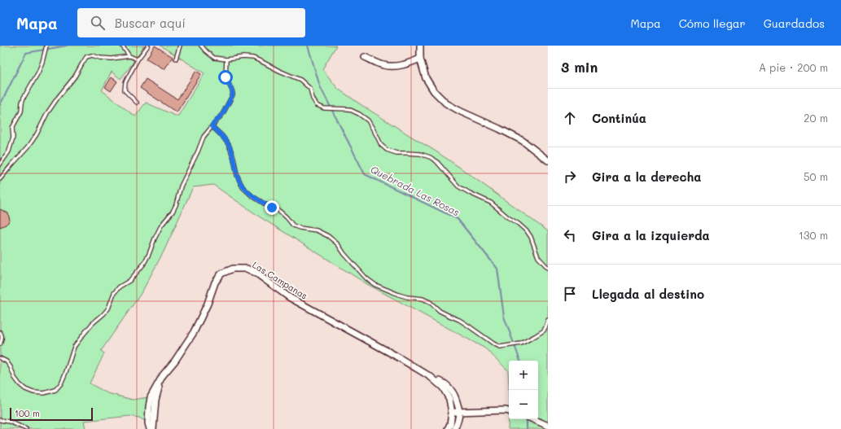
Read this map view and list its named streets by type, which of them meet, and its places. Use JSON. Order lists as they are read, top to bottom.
{
  "streets": {
    "street": ["Las Campanas"]
  },
  "water": ["Quebrada Las Rosas"],
  "scale_bar": "100 m",
  "page": {
    "header": "Mapa",
    "search": "Buscar aquí",
    "nav": ["Mapa", "Cómo llegar", "Guardados"],
    "heading": ["3 min", "A pie · 200 m"],
    "list": [
      ["Continúa", "20 m"],
      ["Gira a la derecha", "50 m"],
      ["Gira a la izquierda", "130 m"],
      "Llegada al destino"
    ],
    "map_buttons": ["+", "−"],
    "scale": "100 m"
  }
}
